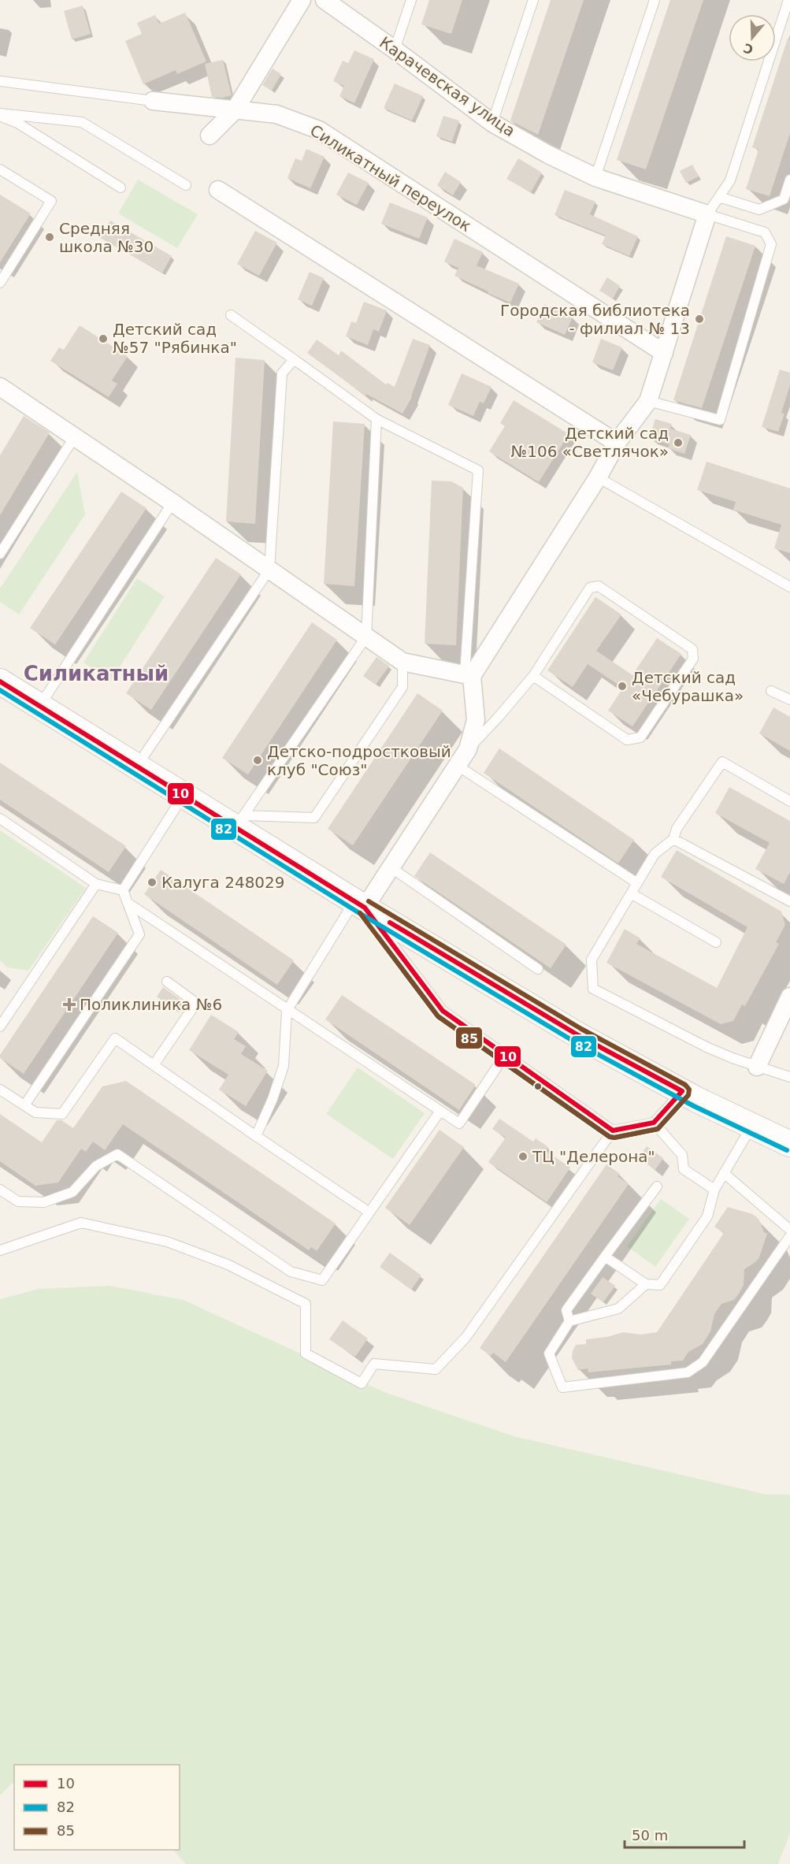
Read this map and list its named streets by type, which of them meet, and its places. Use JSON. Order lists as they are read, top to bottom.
{
  "streets": {
    "street": ["Карачевская улица", "Силикатный переулок"]
  },
  "districts": ["Силикатный"],
  "places": {
    "other": [
      "Средняя школа №30",
      "Городская библиотека - филиал № 13",
      "Детский сад №57 \"Рябинка\"",
      "Детский сад №106 «Светлячок»",
      "Детский сад «Чебурашка»",
      "Детско-подростковый клуб \"Союз\"",
      "Калуга 248029",
      "ТЦ \"Делерона\""
    ],
    "health": ["Поликлиника №6"]
  },
  "lines": ["transit line 10", "transit line 82", "transit line 85"],
  "legend": ["10", "82", "85"],
  "scale_bar": "50 m",
  "north": "bottom"
}
